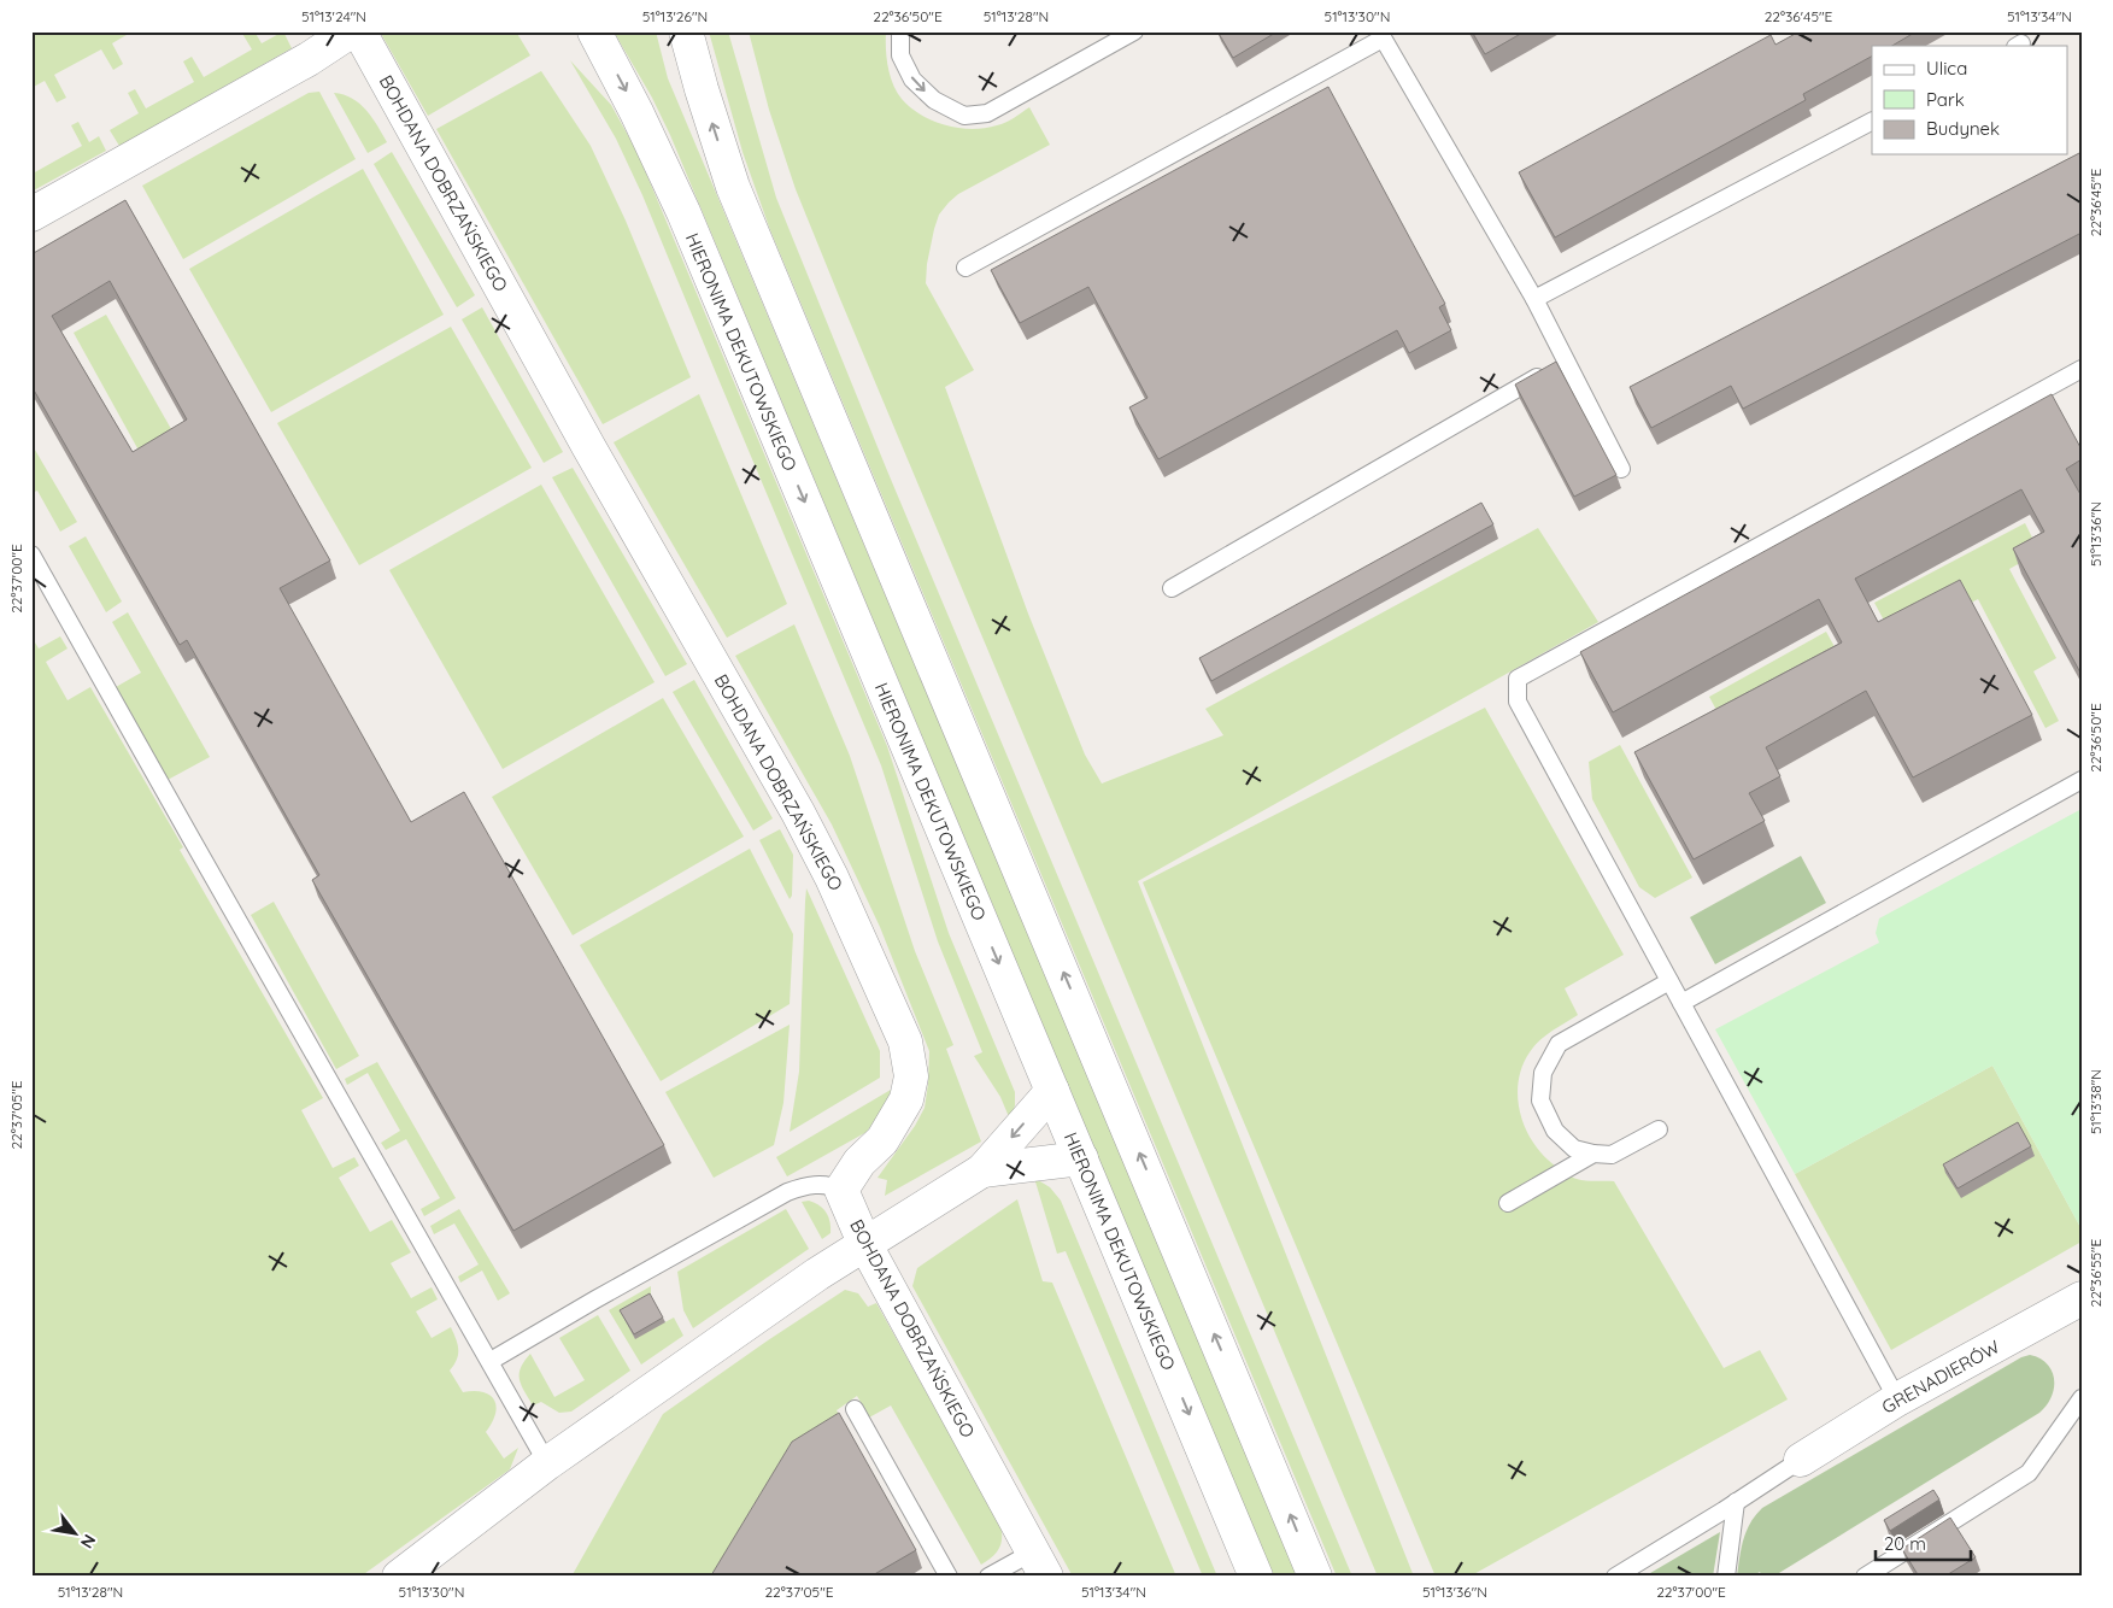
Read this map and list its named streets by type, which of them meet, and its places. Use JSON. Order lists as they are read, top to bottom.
{
  "streets": {
    "street": ["BOHDANA DOBRZAŃSKIEGO", "HIERONIMA DEKUTOWSKIEGO", "GRENADIERÓW"]
  },
  "legend": ["Ulica", "Park", "Budynek"],
  "scale_bar": "20 m",
  "north": "bottom right",
  "coordinates": [
    "51°13'24\"N",
    "51°13'26\"N",
    "22°36'50\"E",
    "51°13'28\"N",
    "51°13'30\"N",
    "22°36'45\"E",
    "51°13'34\"N",
    "51°13'36\"N",
    "22°37'00\"E",
    "51°13'38\"N",
    "22°37'05\"E",
    "22°36'55\"E"
  ]
}
